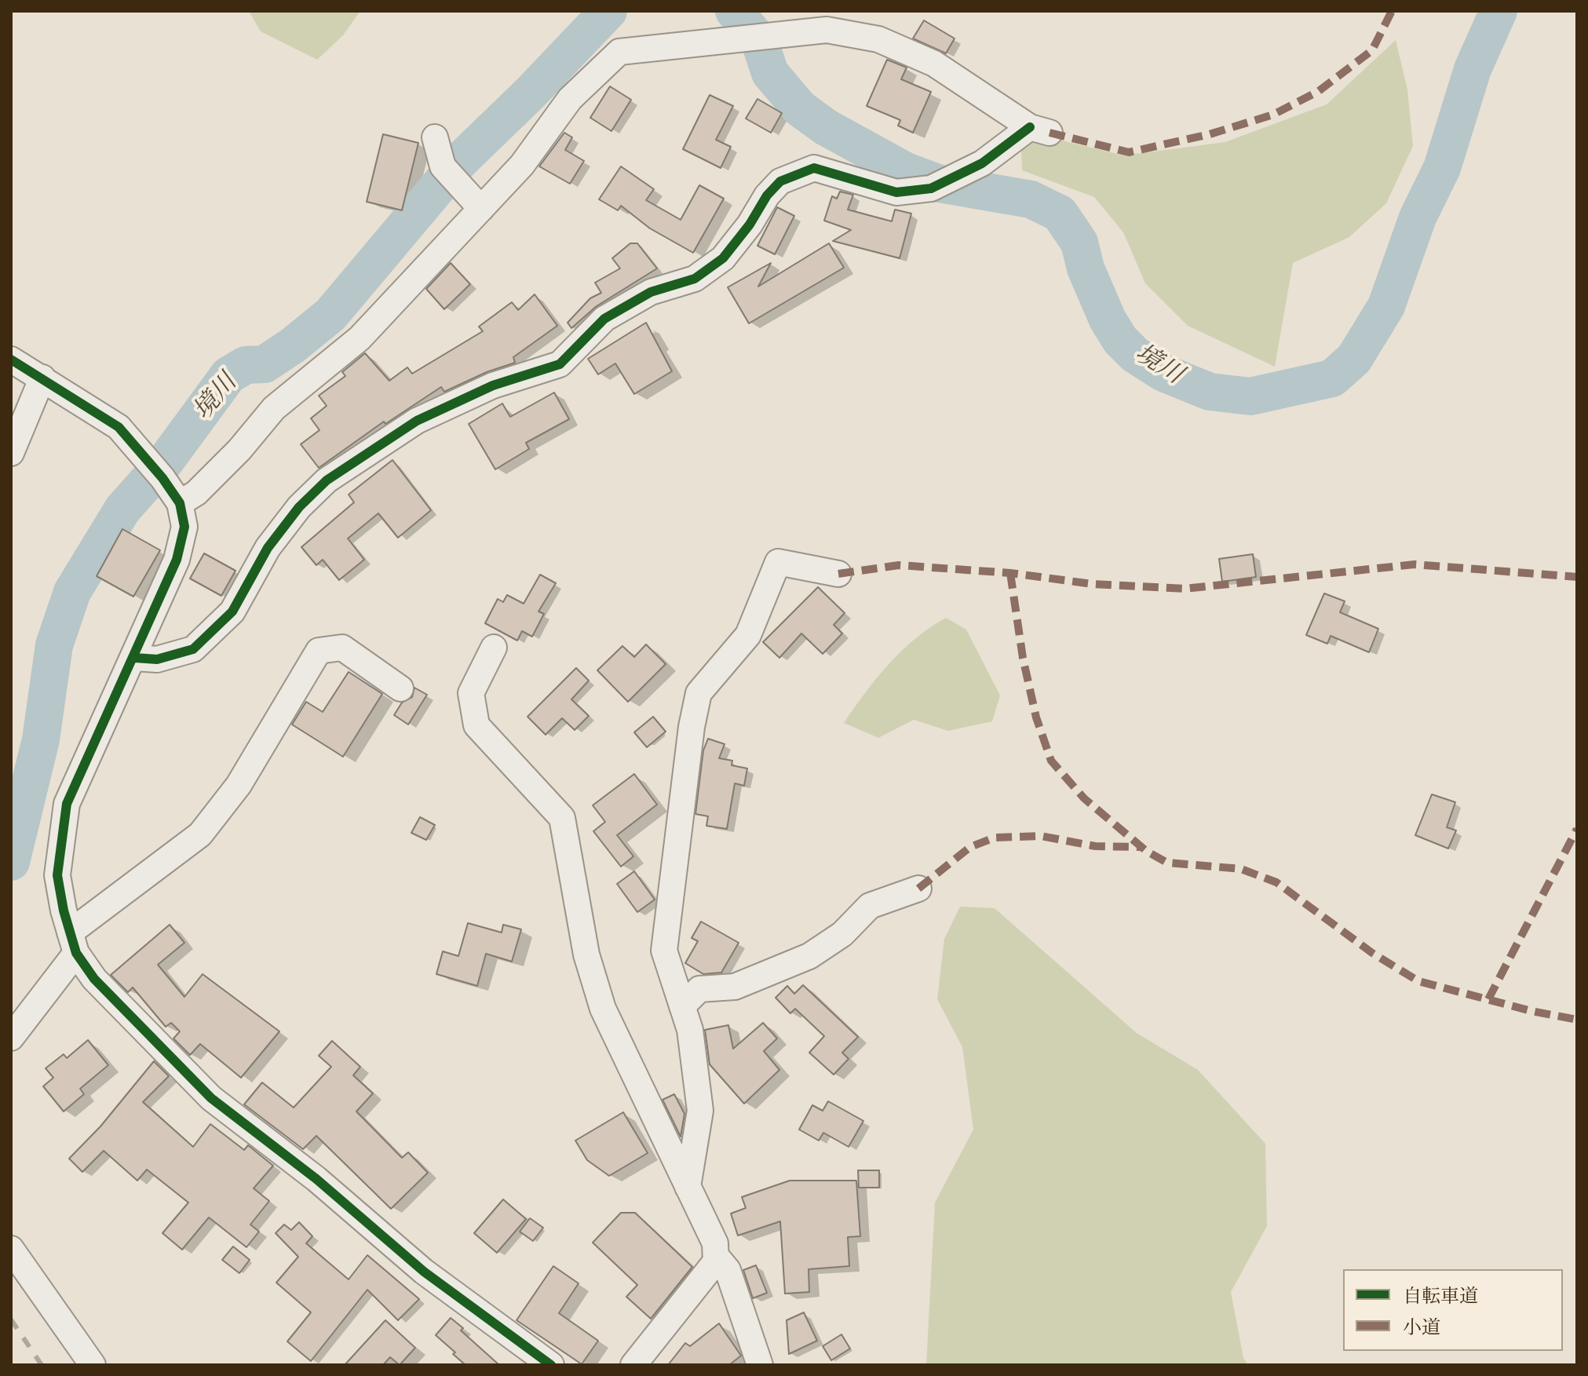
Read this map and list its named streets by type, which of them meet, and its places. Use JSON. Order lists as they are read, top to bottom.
{
  "water": ["境川"],
  "legend": ["自転車道", "小道"]
}
